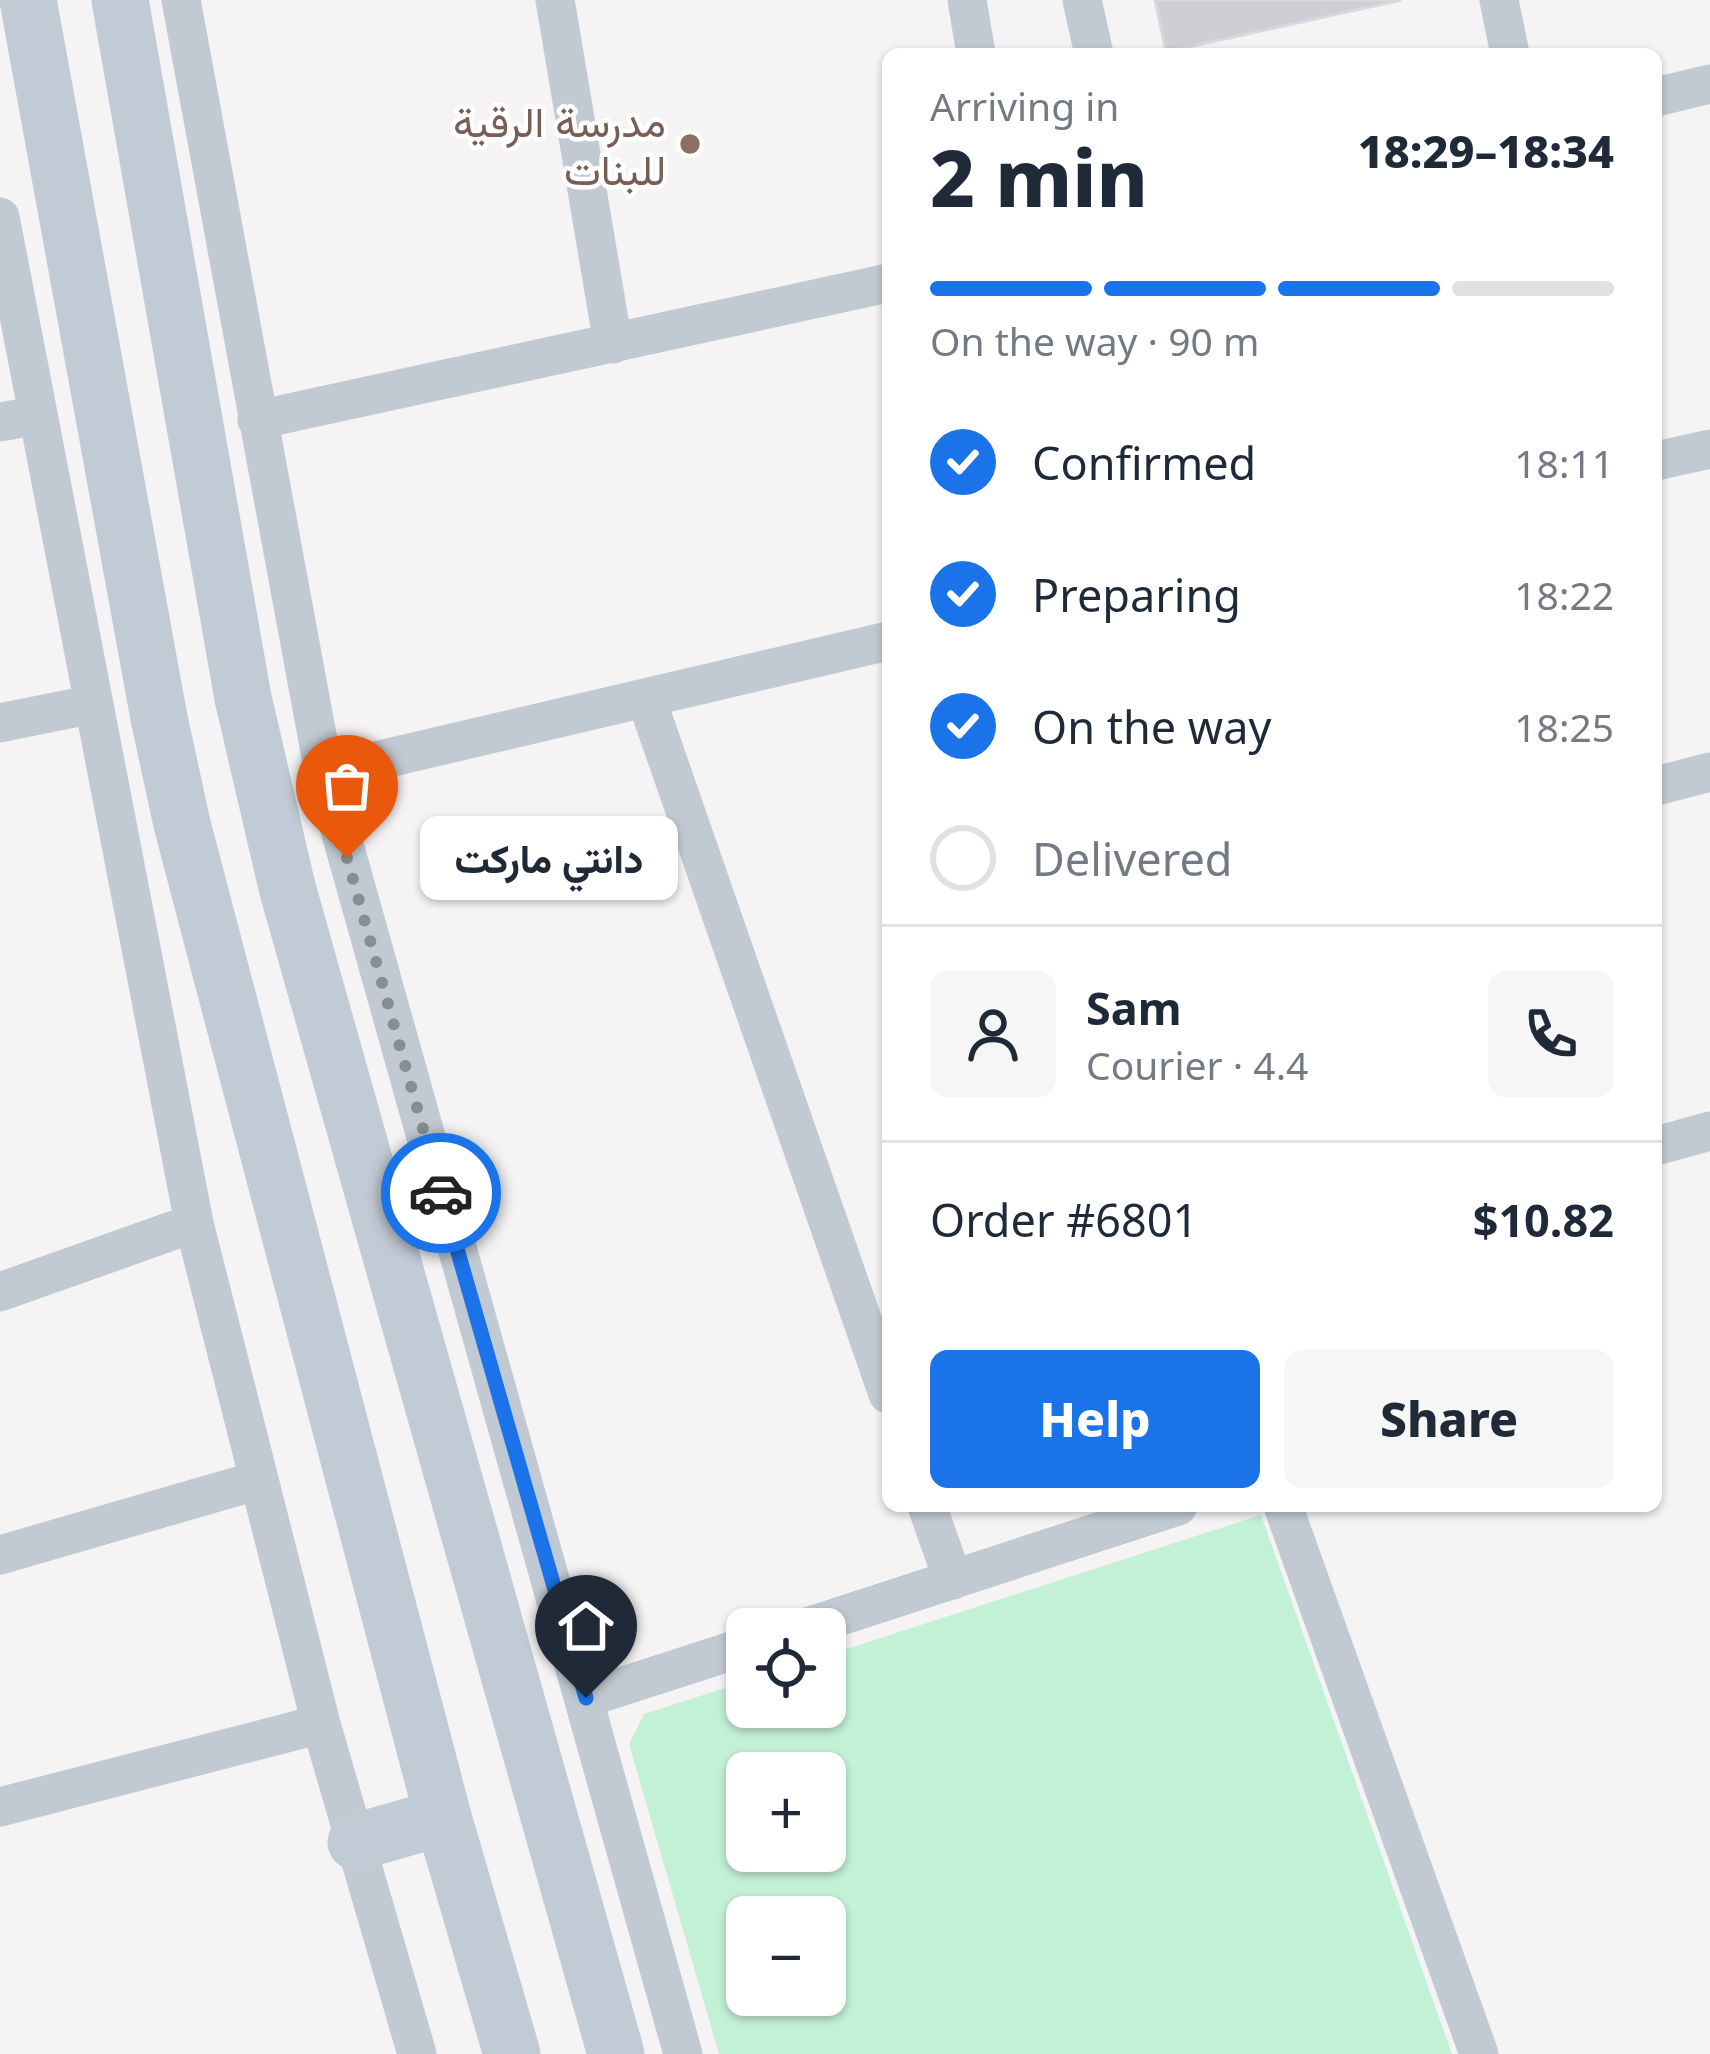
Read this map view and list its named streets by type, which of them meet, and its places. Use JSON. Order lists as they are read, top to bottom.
{
  "places": ["مدرسة الرقية للبنات", "دانتي ماركت"],
  "page": {
    "heading": ["2 min", "Arriving in", "18:29–18:34"],
    "panel": [
      "Sam",
      "Courier · 4.4",
      "Order #6801",
      "$10.82"
    ],
    "bar": "On the way · 90 m",
    "list": [
      ["Confirmed", "18:11"],
      ["Preparing", "18:22"],
      ["On the way", "18:25"],
      "Delivered"
    ],
    "bubble": "دانتي ماركت",
    "buttons": ["Help", "Share"],
    "map_buttons": ["+", "−"]
  }
}
